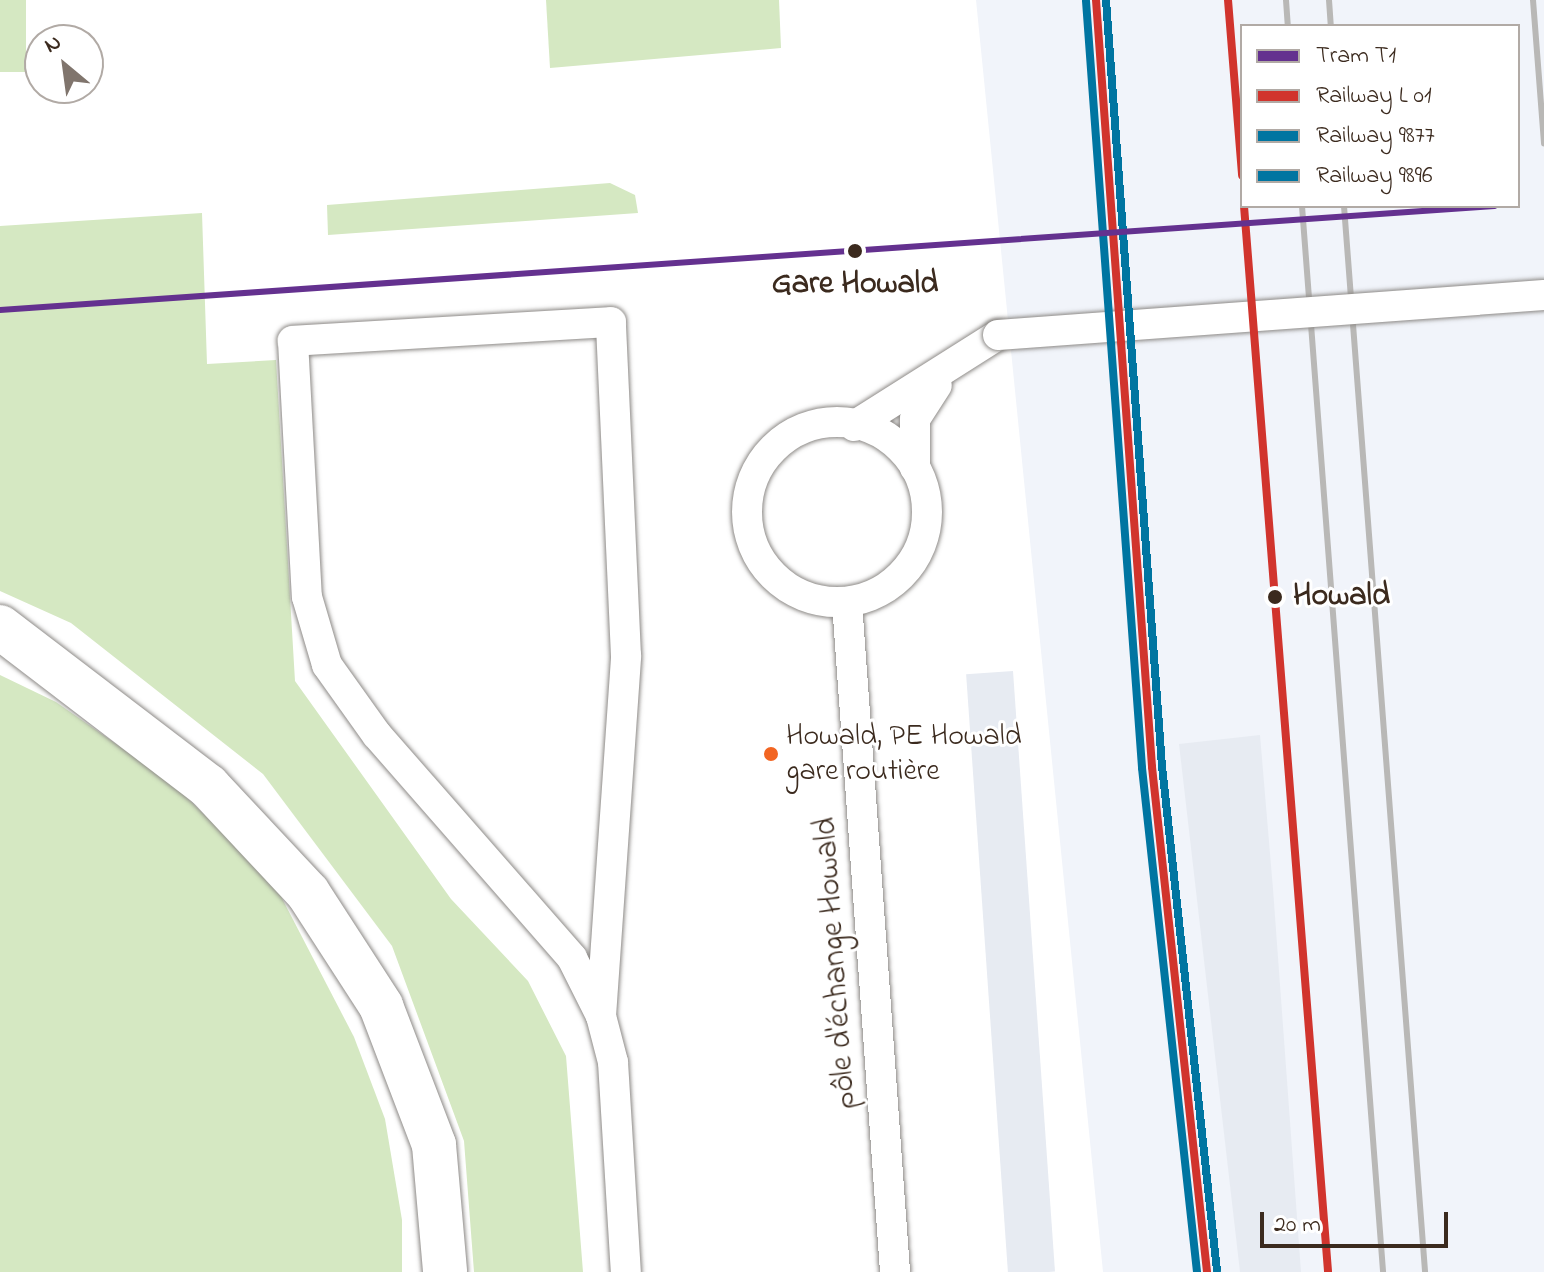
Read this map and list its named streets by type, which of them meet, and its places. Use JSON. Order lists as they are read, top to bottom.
{
  "streets": {
    "lane": ["pôle d'échange Howald"]
  },
  "places": ["Gare Howald", "Howald", "Howald, PE Howald gare routière"],
  "lines": ["rail line 9896", "rail line 9877", "tram line T1"],
  "legend": [
    "Tram T1",
    "Railway L 01",
    "Railway 9877",
    "Railway 9896"
  ],
  "scale_bar": "20 m",
  "north": "top left"
}
